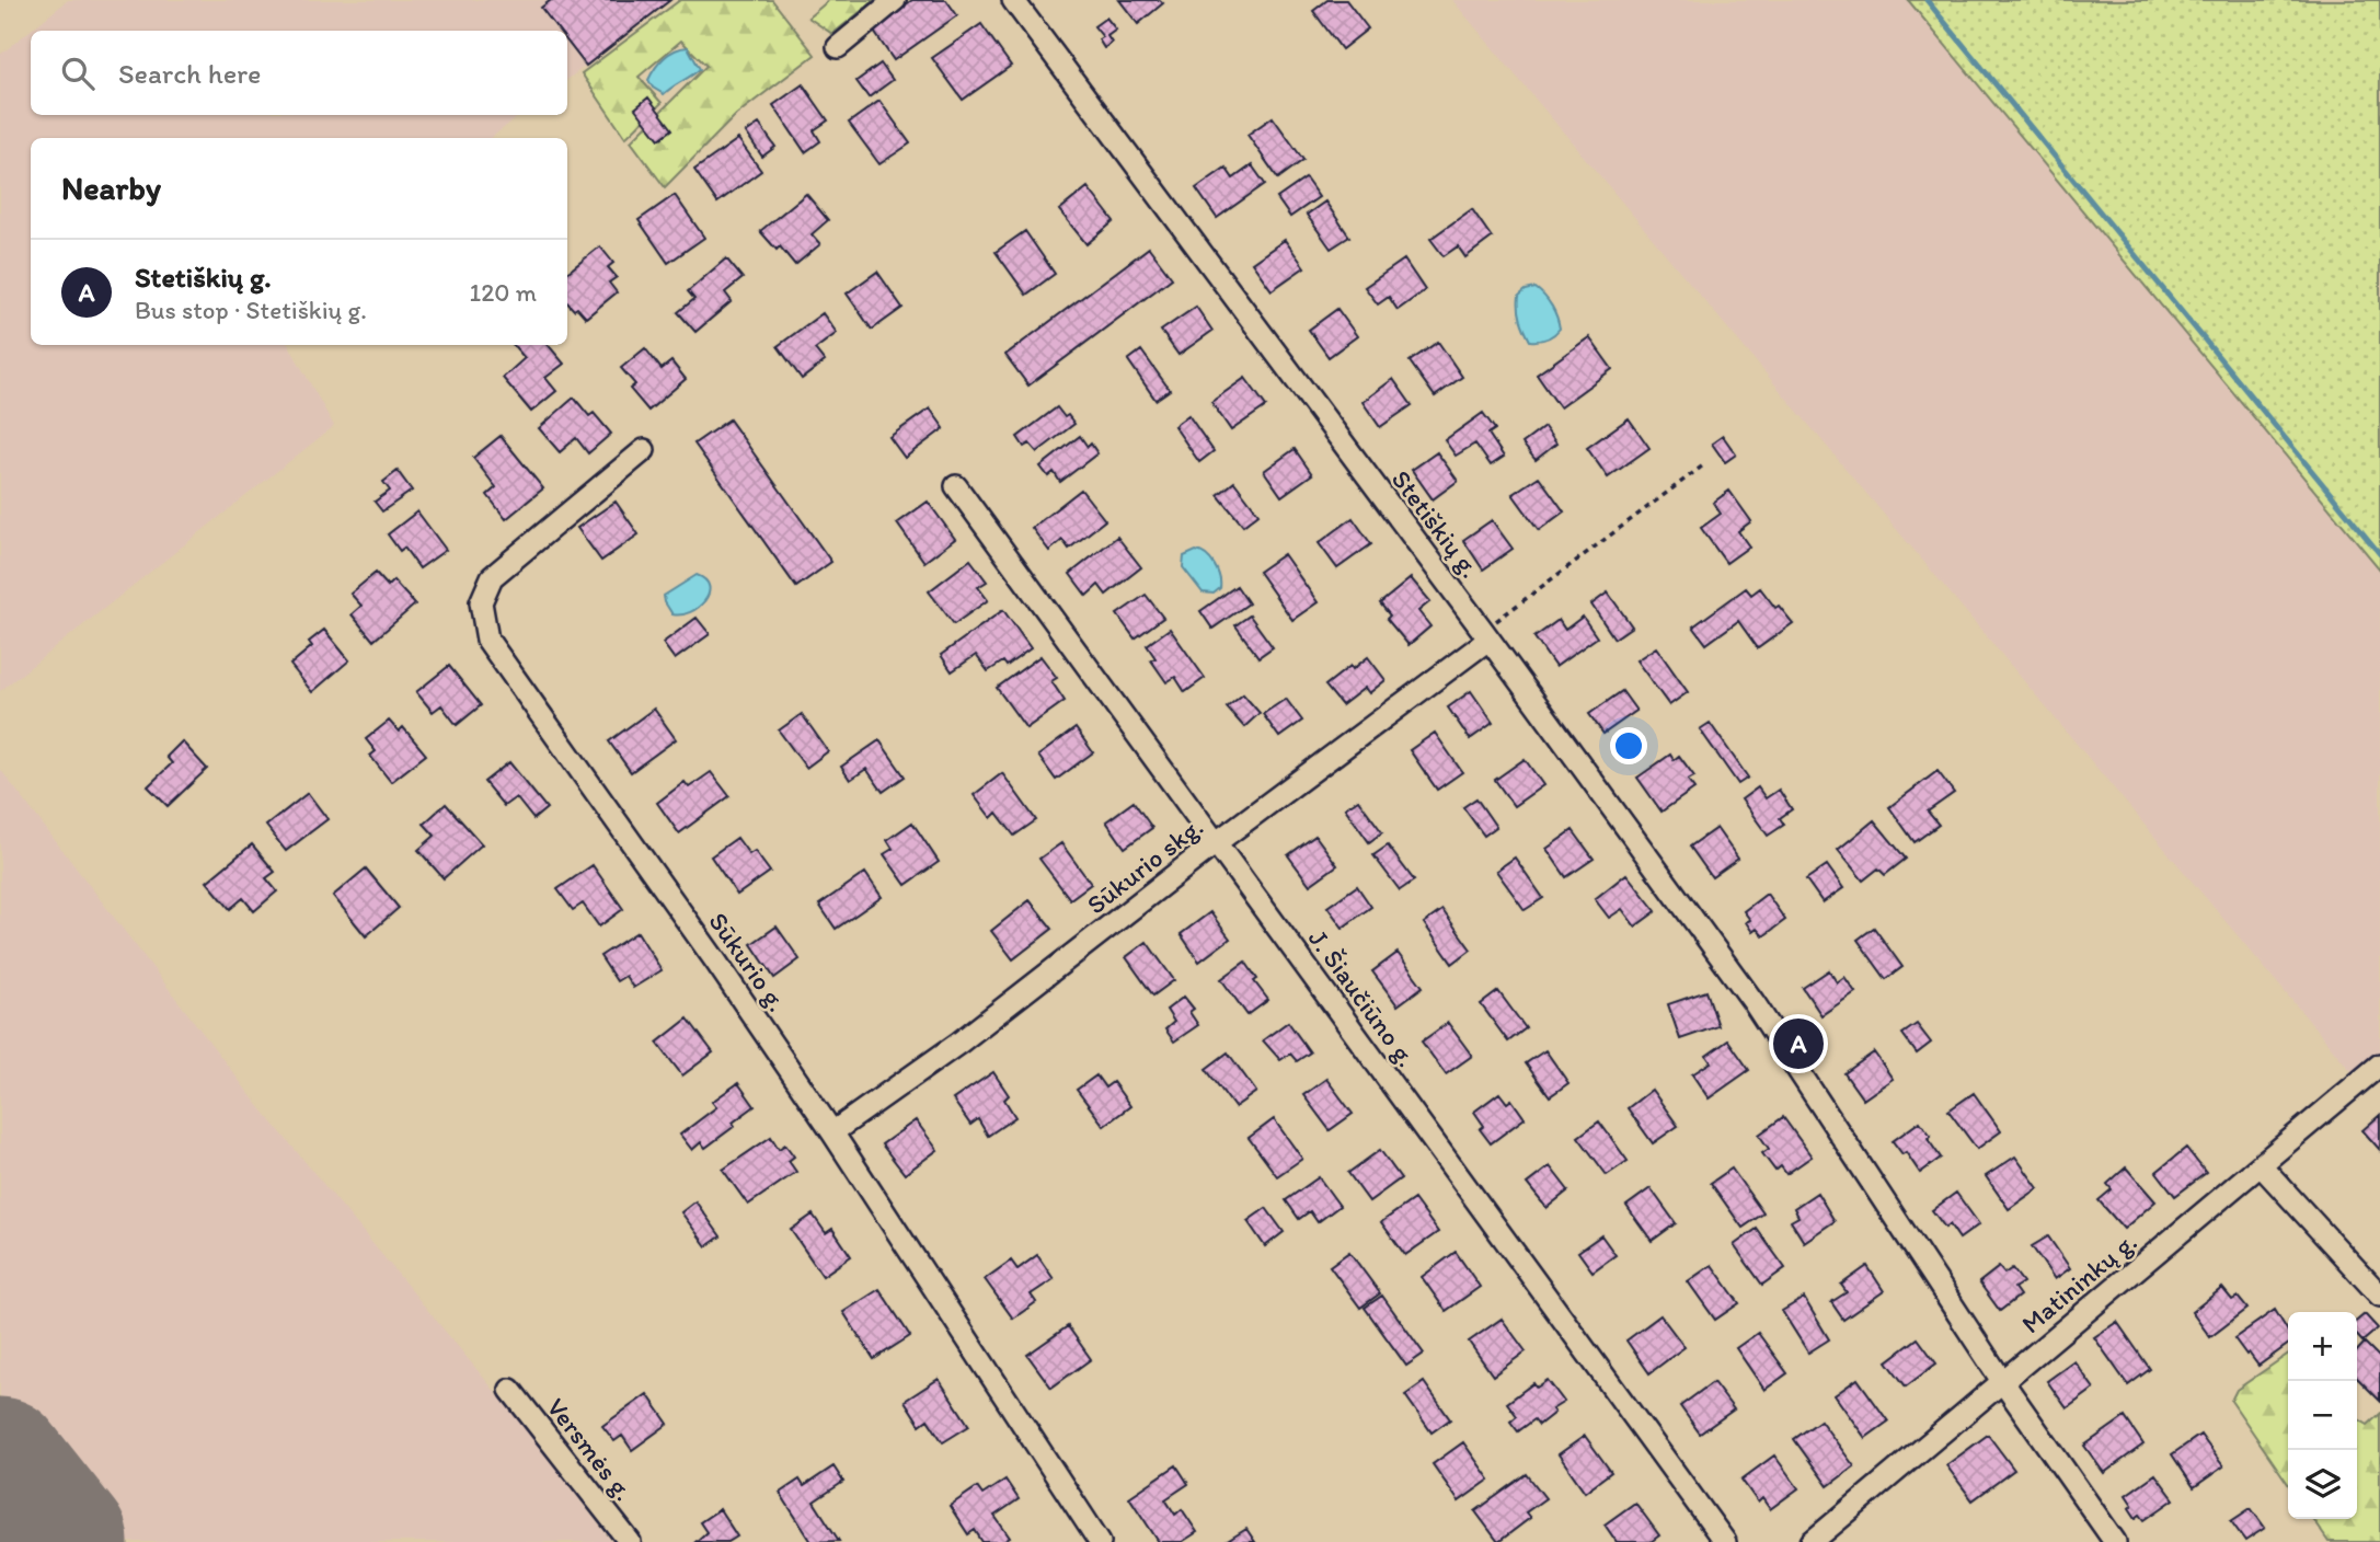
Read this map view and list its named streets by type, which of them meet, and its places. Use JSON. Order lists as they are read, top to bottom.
{
  "streets": {
    "street": [
      "Stetiškių g.",
      "Sūkurio skg.",
      "Sūkurio g.",
      "J. Šiaučiūno g.",
      "Matininkų g.",
      "Versmės g."
    ]
  },
  "crossings": [
    ["Stetiškių g.", "Sūkurio skg."],
    ["Stetiškių g.", "Matininkų g."],
    ["Sūkurio skg.", "Sūkurio g."],
    ["Sūkurio skg.", "J. Šiaučiūno g."]
  ],
  "page": {
    "search": "Search here",
    "heading": "Nearby",
    "list": [
      {
        "mark": "A",
        "name": "Stetiškių g.",
        "note": "Bus stop · Stetiškių g.",
        "value": "120 m"
      }
    ],
    "pins": "A",
    "map_buttons": ["+", "−"]
  }
}
